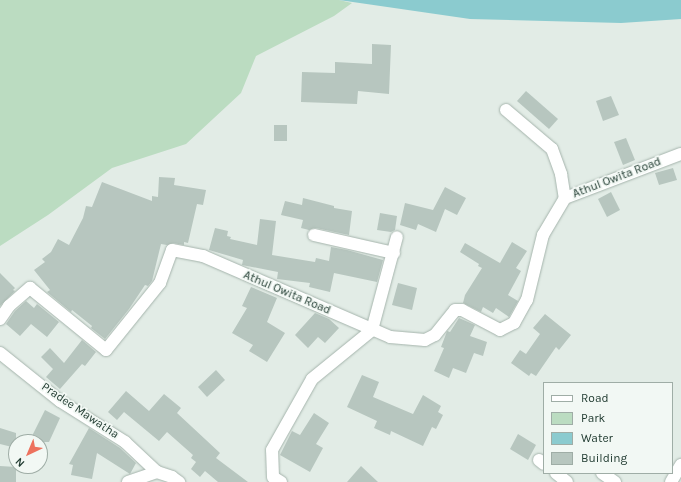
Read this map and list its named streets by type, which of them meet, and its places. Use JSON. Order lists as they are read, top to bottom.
{
  "streets": {
    "street": ["Athul Owita Road", "Pradee Mawatha"]
  },
  "legend": [
    "Road",
    "Park",
    "Water",
    "Building"
  ],
  "north": "bottom left"
}
